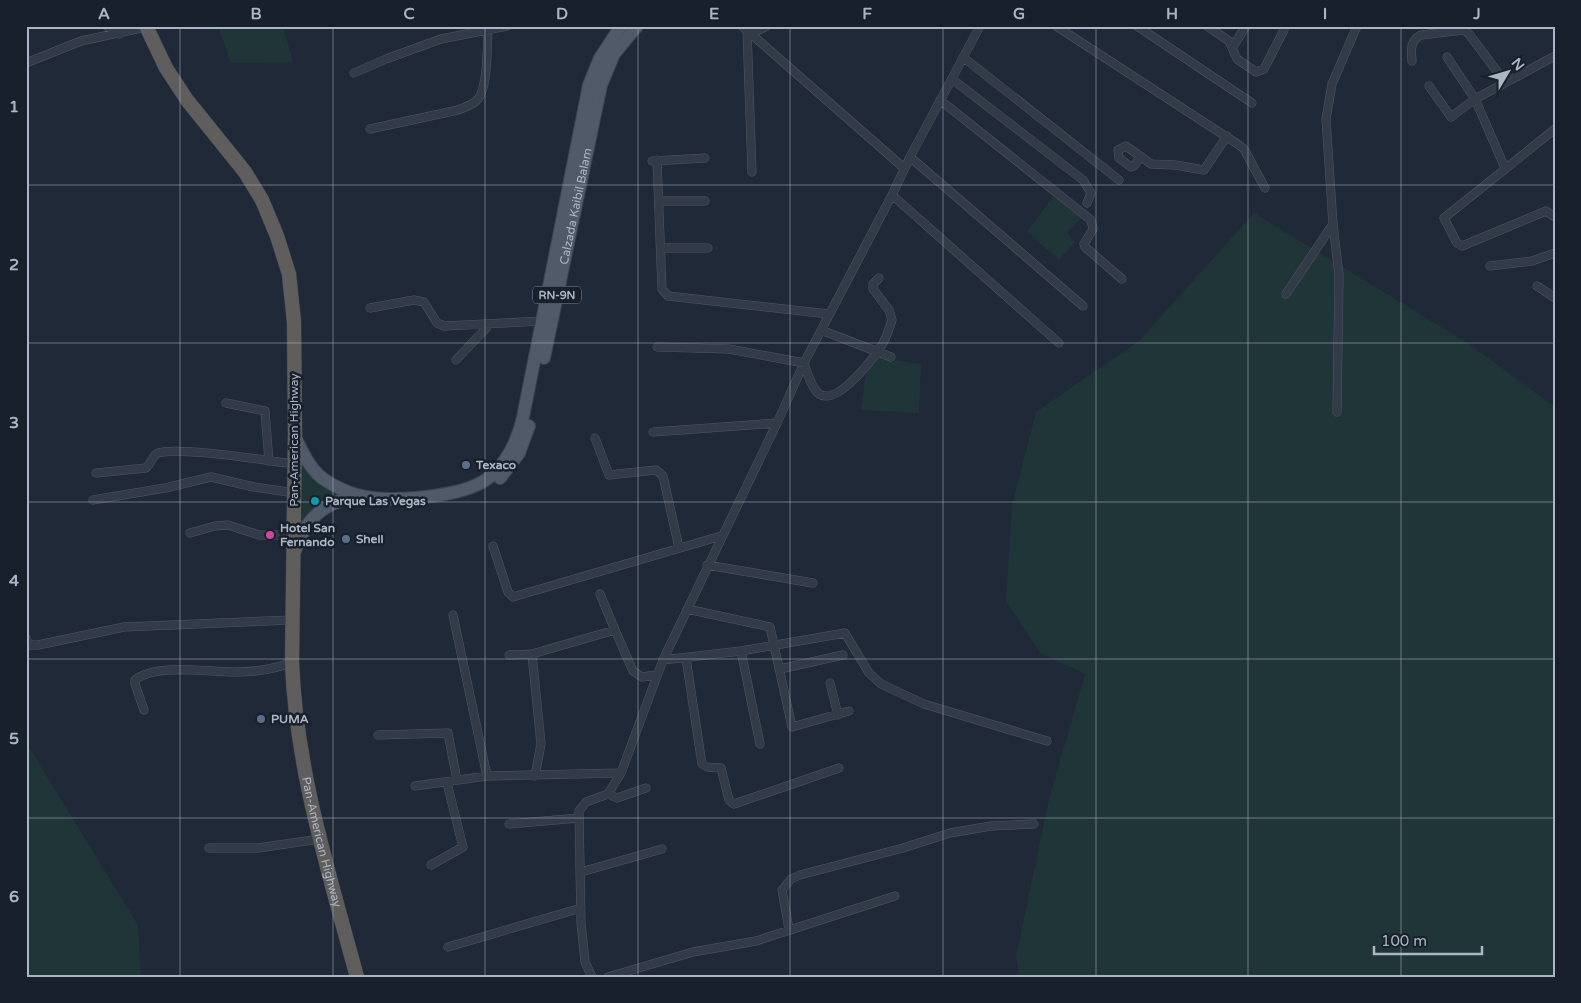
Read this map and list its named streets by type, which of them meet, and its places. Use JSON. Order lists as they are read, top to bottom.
{
  "streets": {
    "highway": ["Pan-American Highway"],
    "main road": ["Calzada Kaibil Balam", "RN-9N"]
  },
  "crossings": [
    ["Calzada Kaibil Balam", "Pan-American Highway"]
  ],
  "places": [
    "Texaco",
    "Parque Las Vegas",
    "Hotel San Fernando",
    "Shell",
    "PUMA"
  ],
  "scale_bar": "100 m",
  "north": "top right",
  "grid": {
    "columns": [
      "A",
      "B",
      "C",
      "D",
      "E",
      "F",
      "G",
      "H",
      "I",
      "J"
    ],
    "rows": [
      "1",
      "2",
      "3",
      "4",
      "5",
      "6"
    ]
  }
}
